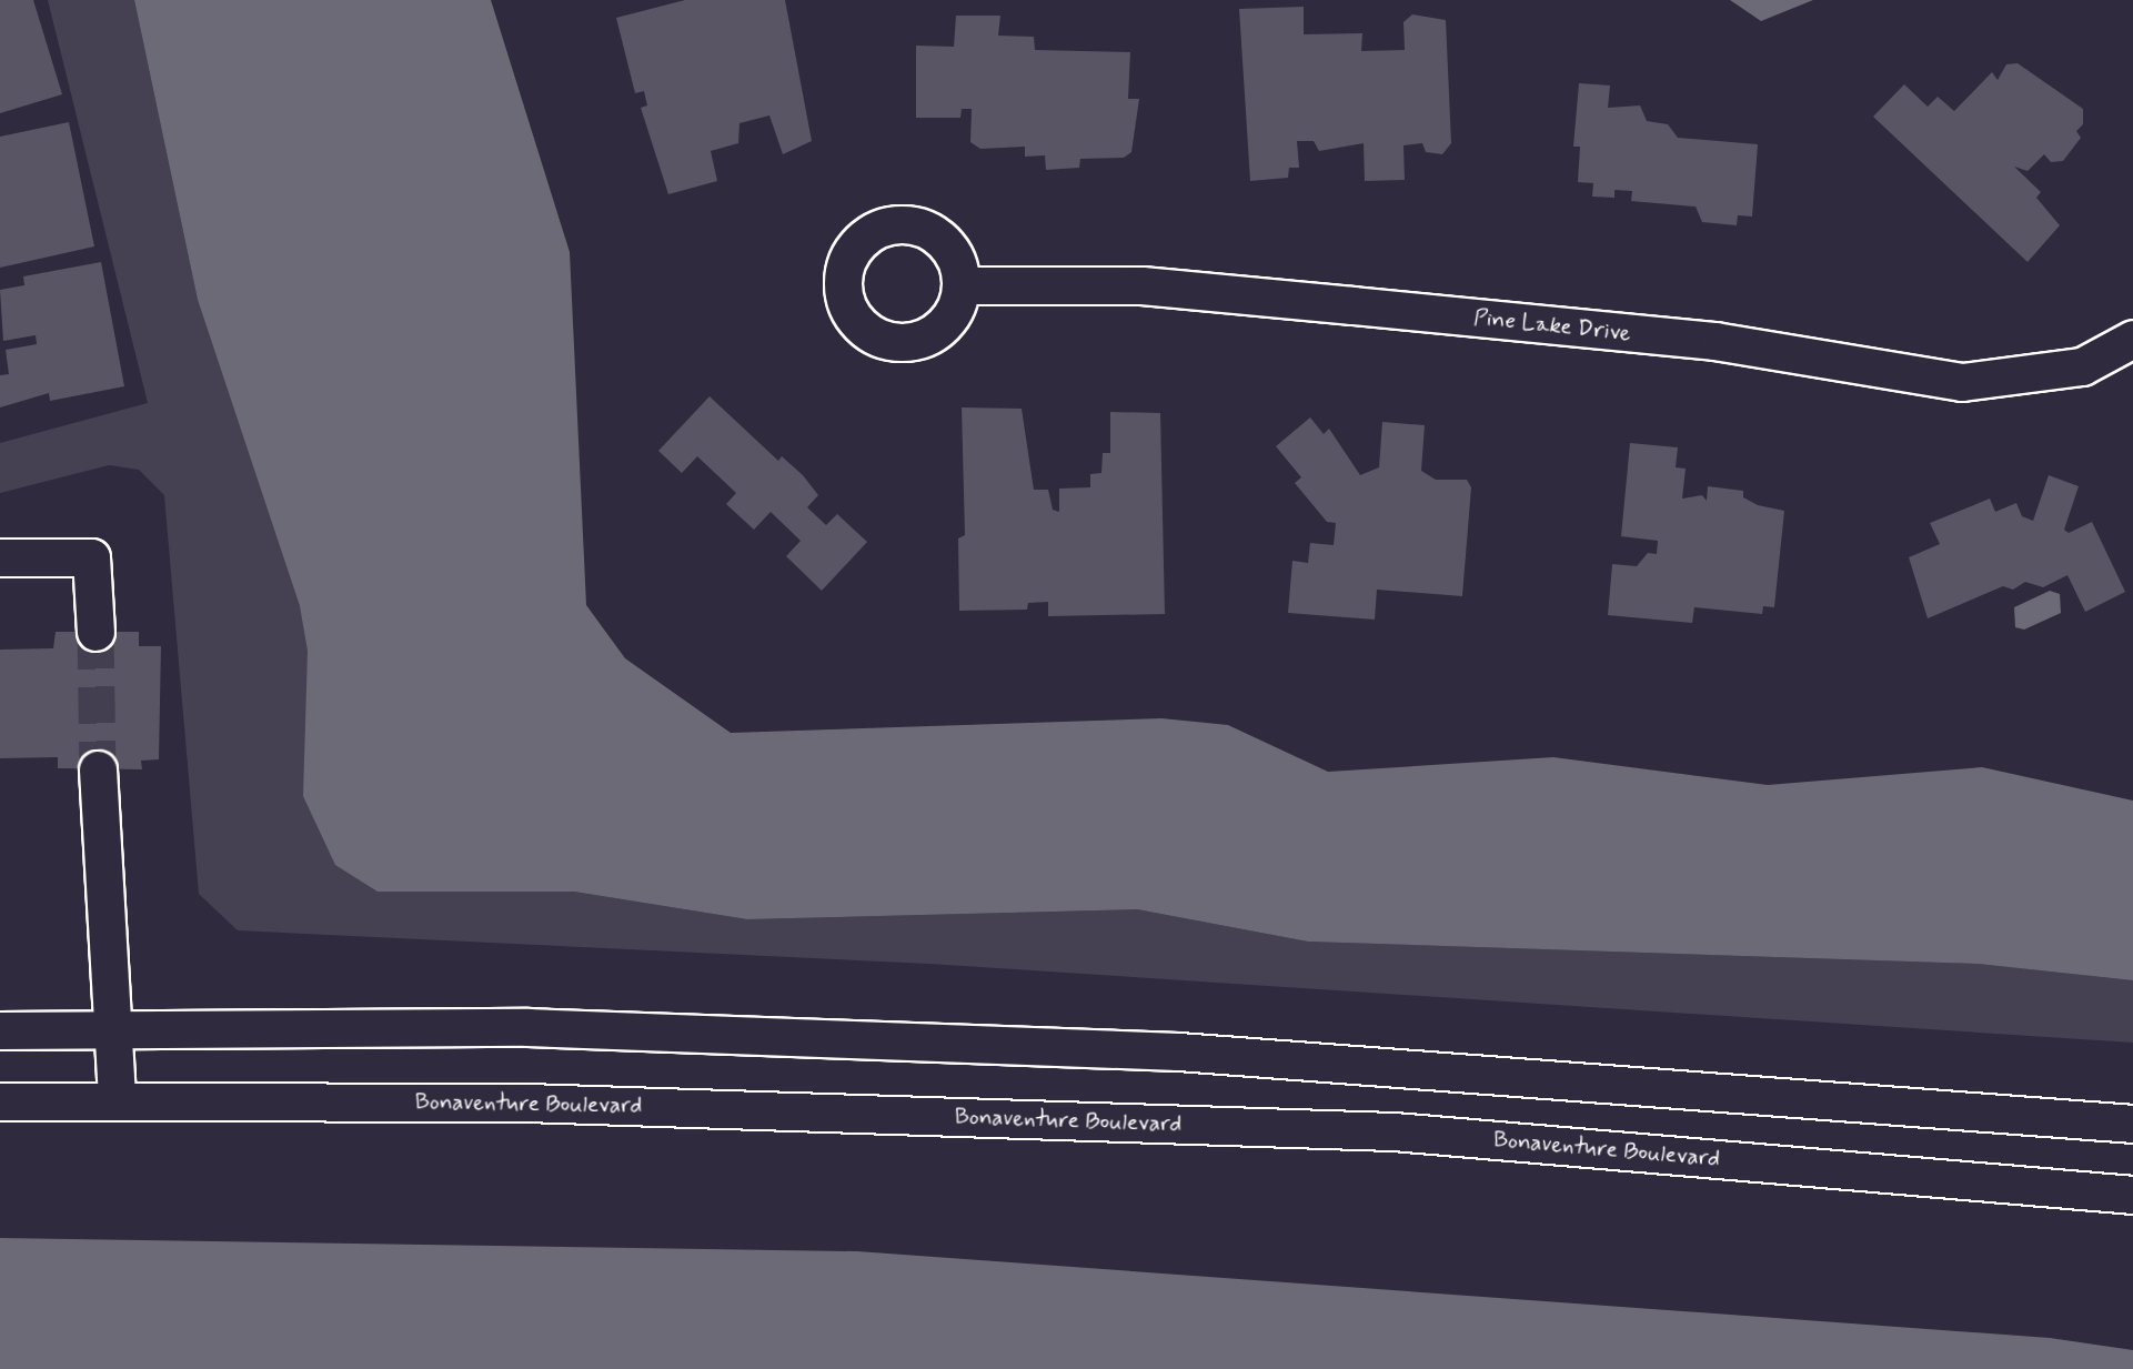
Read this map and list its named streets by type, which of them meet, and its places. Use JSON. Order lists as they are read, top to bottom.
{
  "streets": {
    "main road": ["Pine Lake Drive", "Bonaventure Boulevard"]
  }
}
